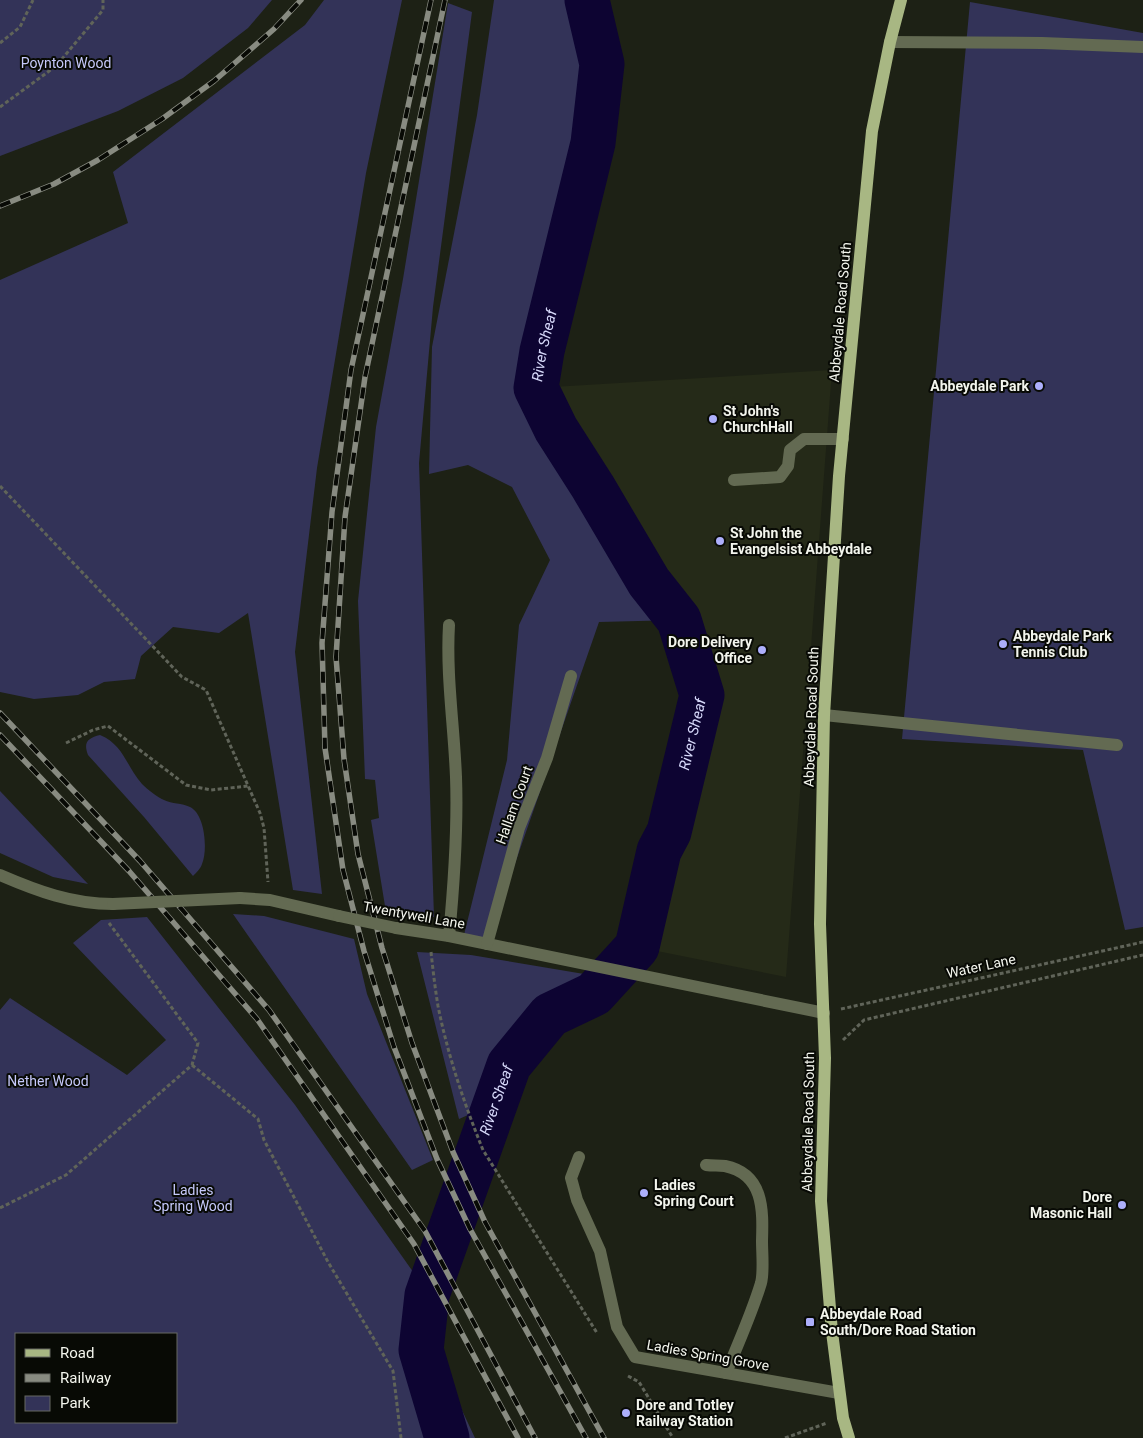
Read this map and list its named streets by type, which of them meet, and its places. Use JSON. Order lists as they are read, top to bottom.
{
  "streets": {
    "main road": ["Abbeydale Road South"],
    "street": ["Hallam Court", "Twentywell Lane", "Ladies Spring Grove"],
    "path": ["Water Lane"]
  },
  "crossings": [
    ["Abbeydale Road South", "Twentywell Lane"],
    ["Abbeydale Road South", "Water Lane"],
    ["Abbeydale Road South", "Ladies Spring Grove"],
    ["Hallam Court", "Twentywell Lane"],
    ["Twentywell Lane", "Water Lane"]
  ],
  "water": ["River Sheaf"],
  "parks": ["Poynton Wood", "Nether Wood", "Ladies Spring Wood"],
  "places": {
    "other": [
      "Abbeydale Park",
      "St John's ChurchHall",
      "St John the Evangelsist Abbeydale",
      "Abbeydale Park Tennis Club",
      "Dore Delivery Office",
      "Ladies Spring Court",
      "Dore Masonic Hall",
      "Dore and Totley Railway Station"
    ],
    "transit": ["Abbeydale Road South/Dore Road Station"]
  },
  "legend": ["Road", "Railway", "Park"]
}
